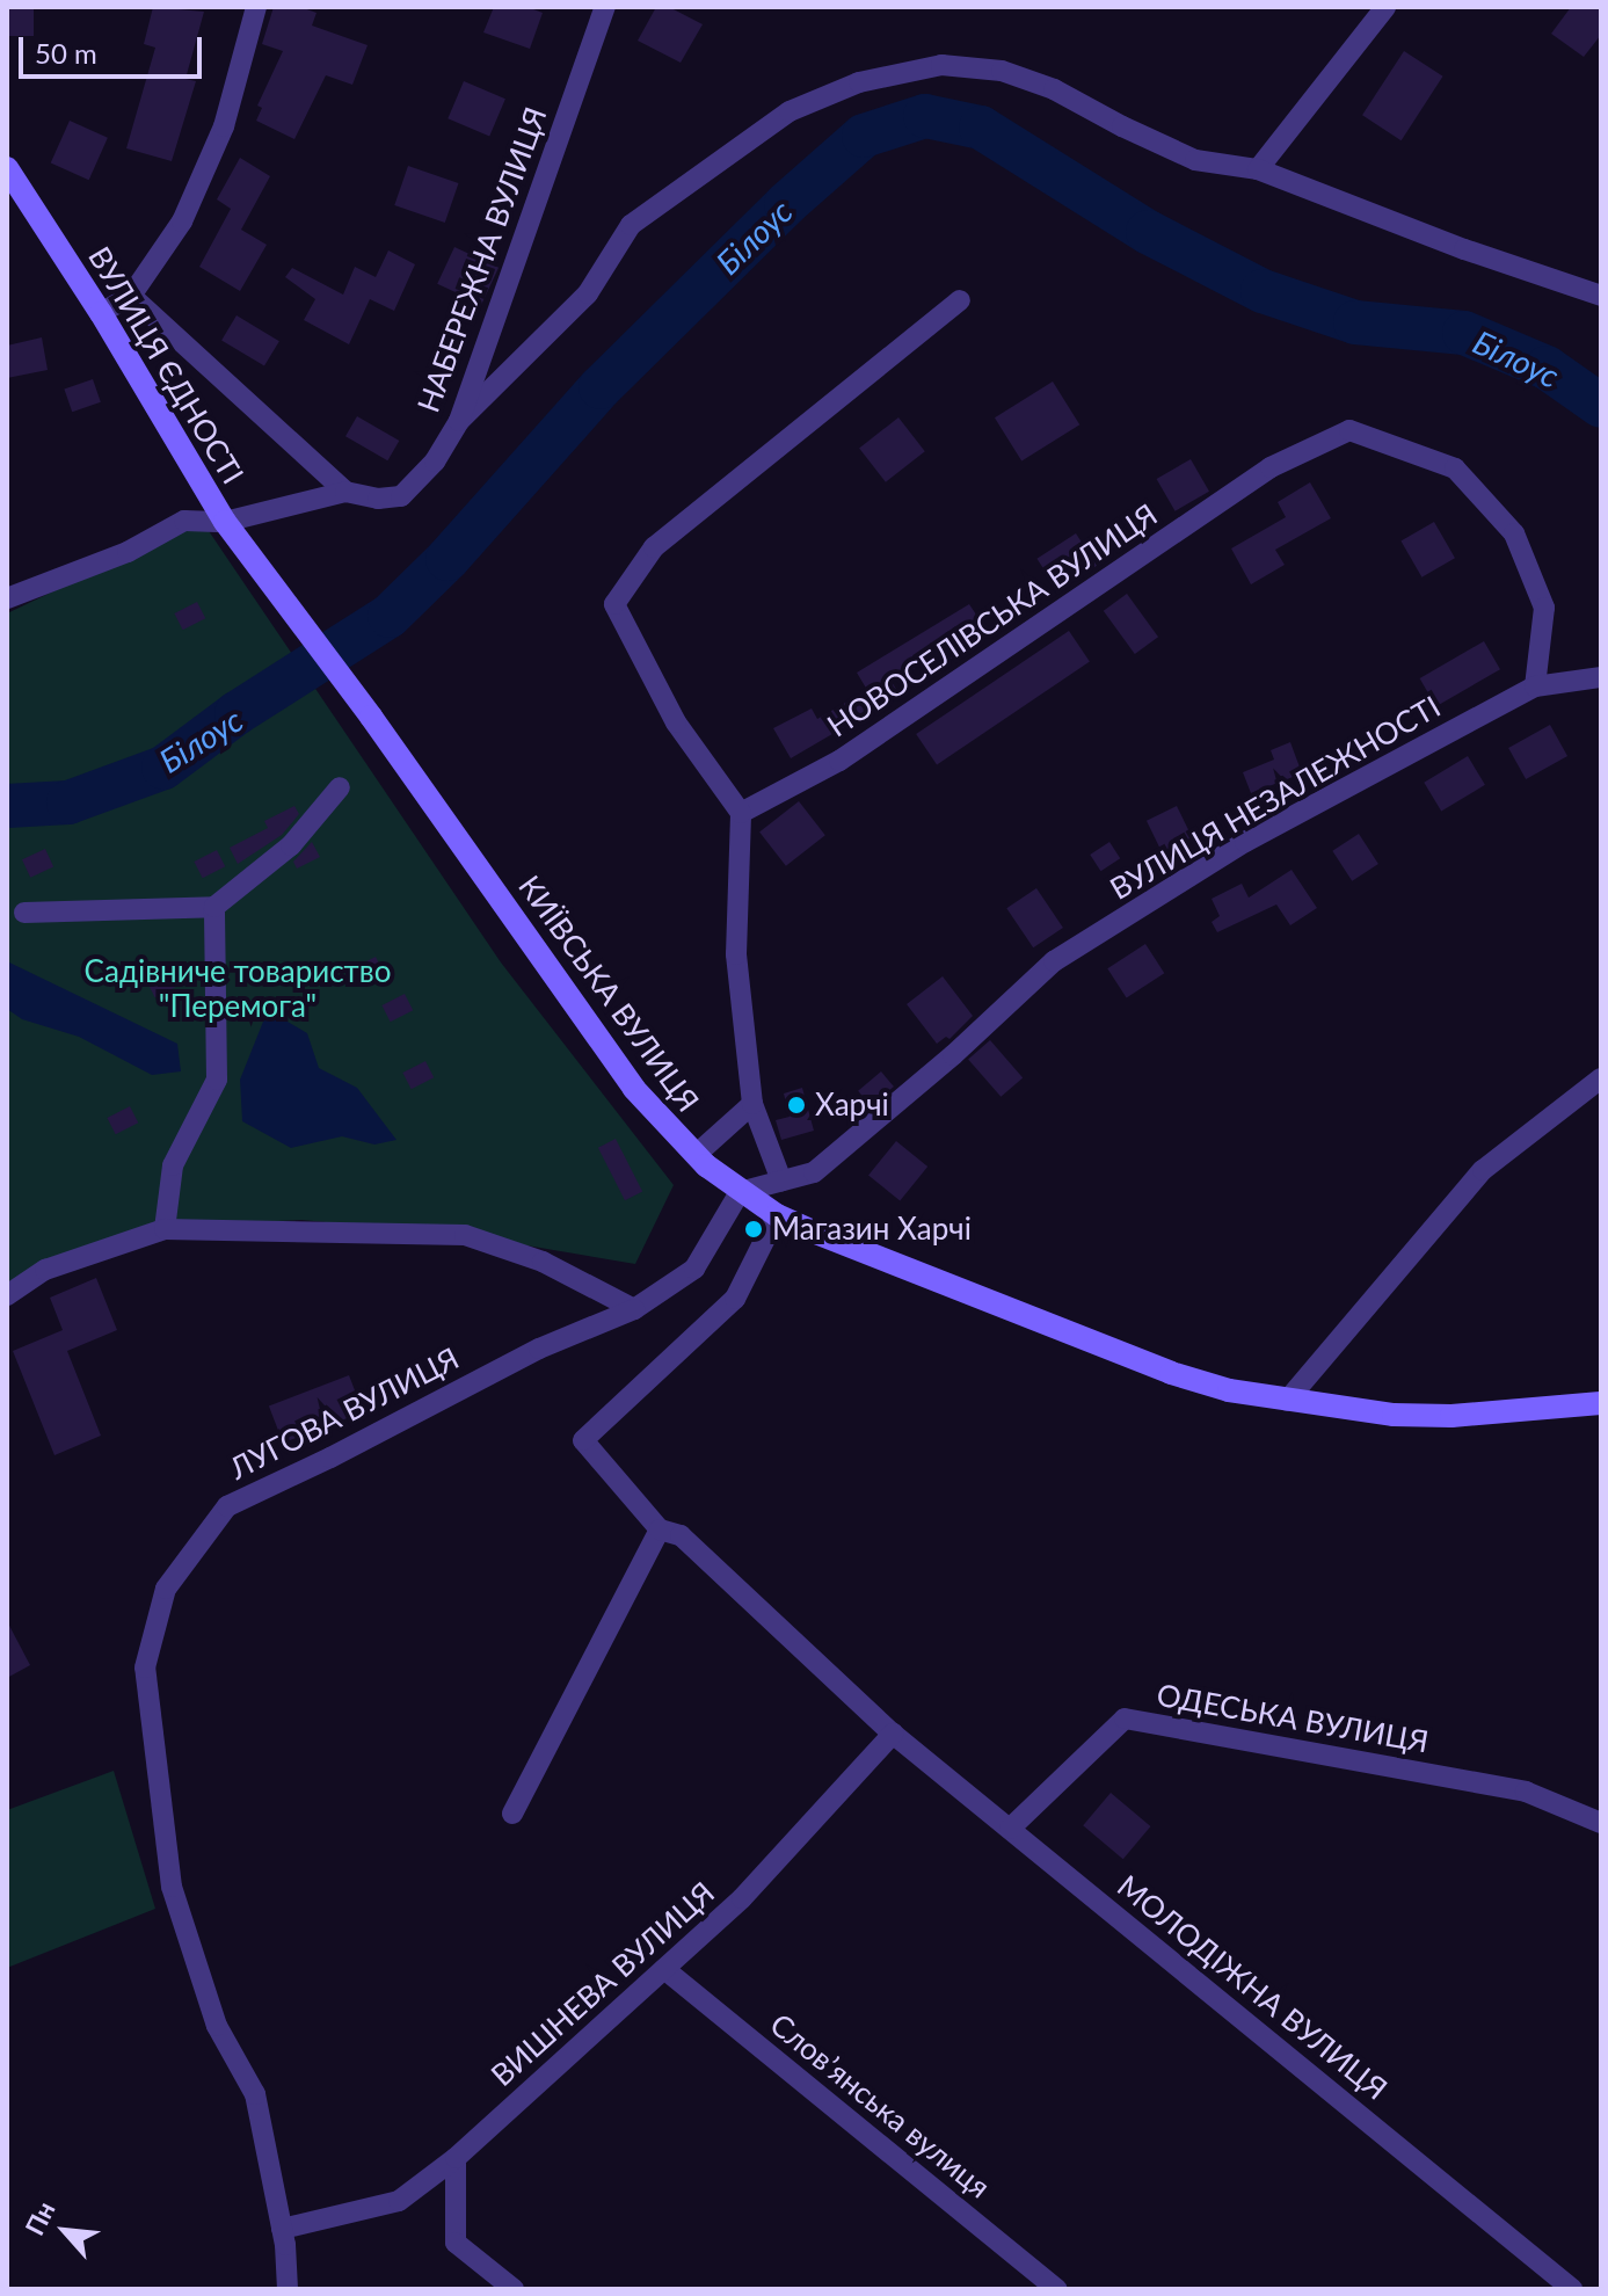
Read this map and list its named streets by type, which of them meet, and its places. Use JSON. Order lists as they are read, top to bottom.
{
  "streets": {
    "main road": ["ВУЛИЦЯ ЄДНОСТІ", "КИЇВСЬКА ВУЛИЦЯ"],
    "street": [
      "НАБЕРЕЖНА ВУЛИЦЯ",
      "НОВОСЕЛІВСЬКА ВУЛИЦЯ",
      "ВУЛИЦЯ НЕЗАЛЕЖНОСТІ",
      "ЛУГОВА ВУЛИЦЯ",
      "ОДЕСЬКА ВУЛИЦЯ",
      "ВИШНЕВА ВУЛИЦЯ",
      "МОЛОДІЖНА ВУЛИЦЯ",
      "Словʼянська вулиця"
    ]
  },
  "crossings": [
    ["НАБЕРЕЖНА ВУЛИЦЯ", "ВУЛИЦЯ ЄДНОСТІ"],
    ["ВУЛИЦЯ ЄДНОСТІ", "КИЇВСЬКА ВУЛИЦЯ"],
    ["НОВОСЕЛІВСЬКА ВУЛИЦЯ", "ВУЛИЦЯ НЕЗАЛЕЖНОСТІ"],
    ["ВУЛИЦЯ НЕЗАЛЕЖНОСТІ", "КИЇВСЬКА ВУЛИЦЯ"],
    ["ВУЛИЦЯ НЕЗАЛЕЖНОСТІ", "ЛУГОВА ВУЛИЦЯ"],
    ["КИЇВСЬКА ВУЛИЦЯ", "ЛУГОВА ВУЛИЦЯ"],
    ["КИЇВСЬКА ВУЛИЦЯ", "МОЛОДІЖНА ВУЛИЦЯ"],
    ["ЛУГОВА ВУЛИЦЯ", "ВИШНЕВА ВУЛИЦЯ"],
    ["ОДЕСЬКА ВУЛИЦЯ", "МОЛОДІЖНА ВУЛИЦЯ"],
    ["ВИШНЕВА ВУЛИЦЯ", "МОЛОДІЖНА ВУЛИЦЯ"],
    ["ВИШНЕВА ВУЛИЦЯ", "Словʼянська вулиця"]
  ],
  "water": ["Білоус"],
  "parks": ["Садівниче товариство \"Перемога\""],
  "places": ["Харчі", "Магазин Харчі"],
  "scale_bar": "50 m",
  "north": "top left"
}
